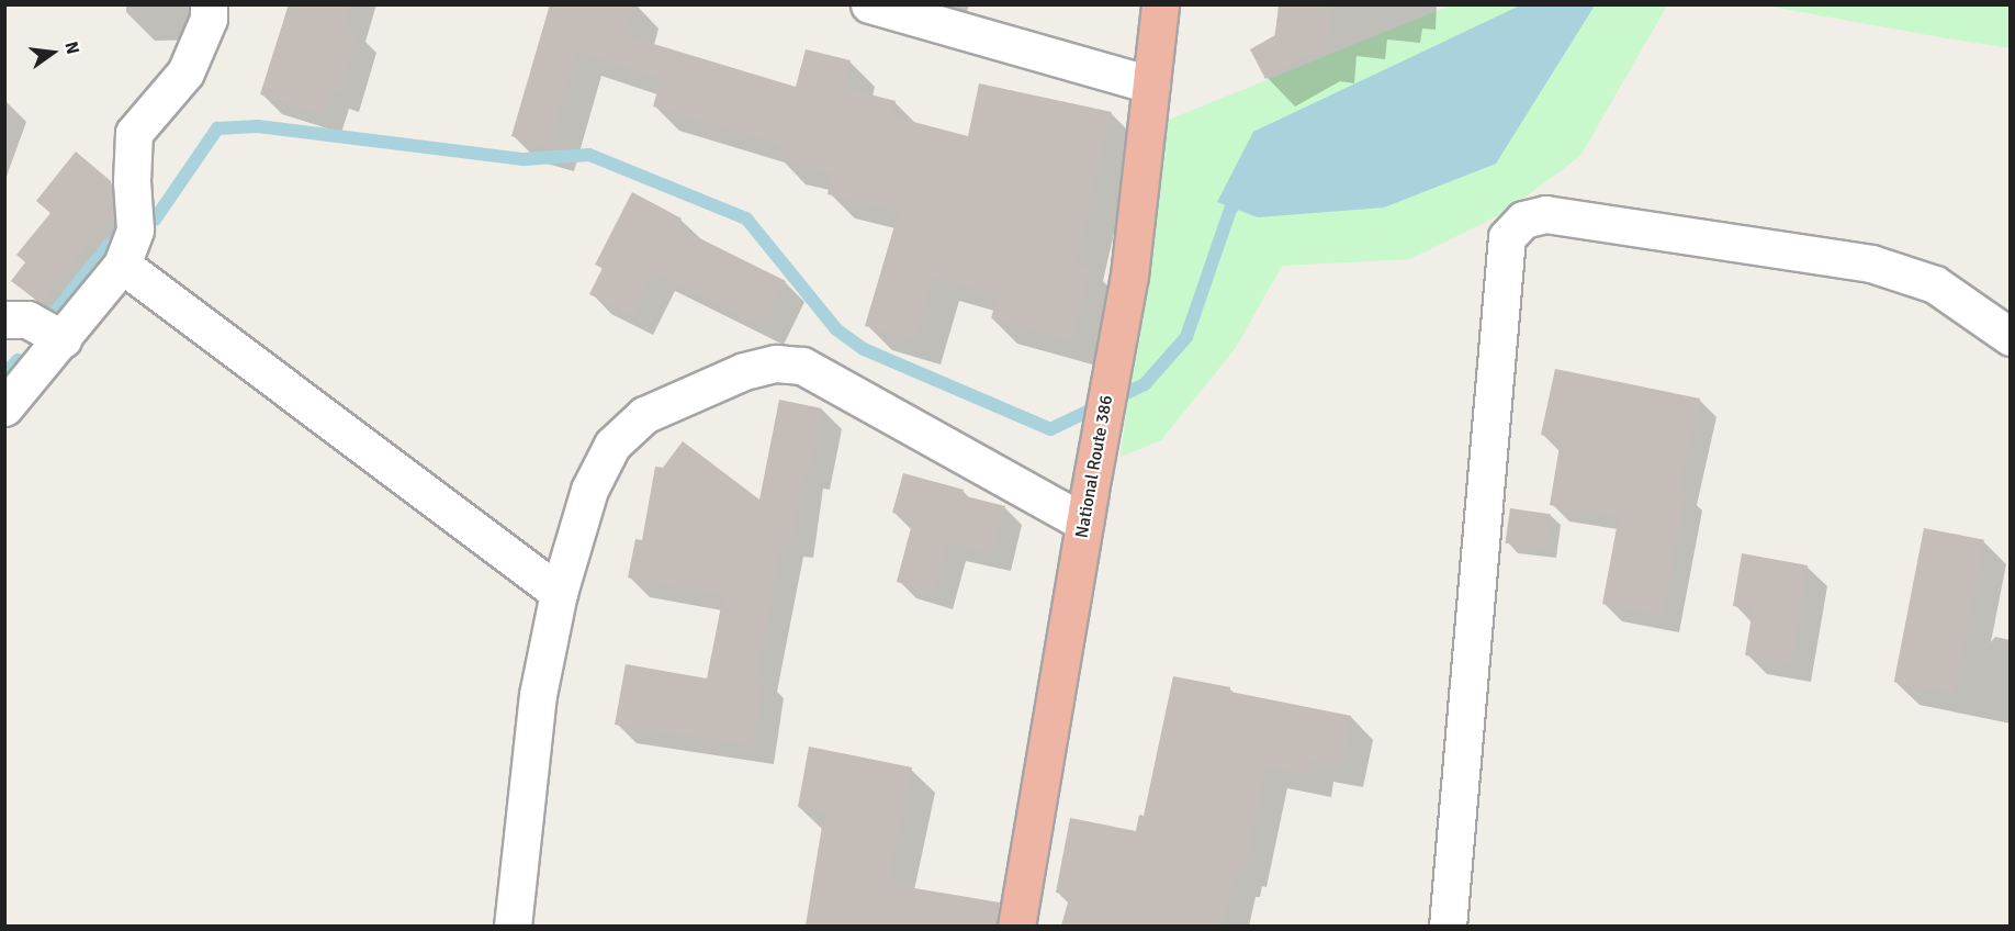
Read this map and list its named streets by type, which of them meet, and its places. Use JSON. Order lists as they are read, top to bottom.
{
  "streets": {
    "highway": ["National Route 386"]
  },
  "north": "right"
}
